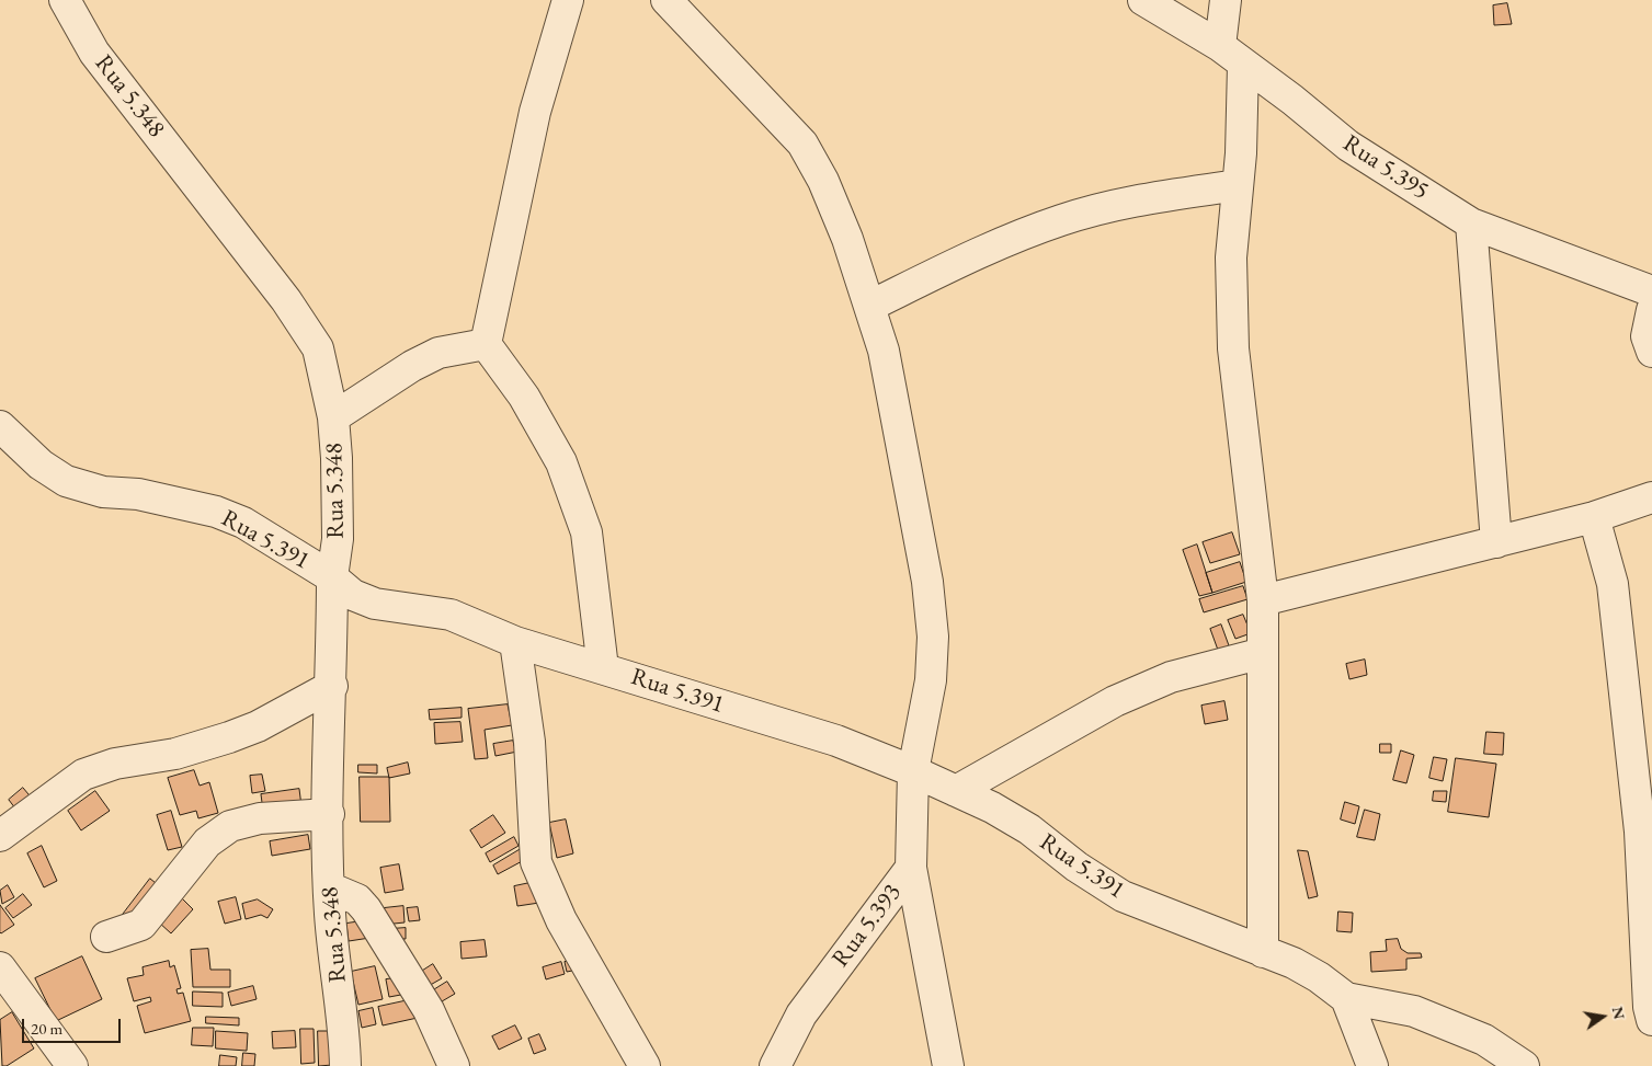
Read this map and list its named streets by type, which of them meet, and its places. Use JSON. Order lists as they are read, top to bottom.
{
  "streets": {
    "street": [
      "Rua 5.348",
      "Rua 5.395",
      "Rua 5.391",
      "Rua 5.393"
    ]
  },
  "crossings": [
    ["Rua 5.348", "Rua 5.391"],
    ["Rua 5.391", "Rua 5.393"]
  ],
  "scale_bar": "20 m",
  "north": "right"
}
